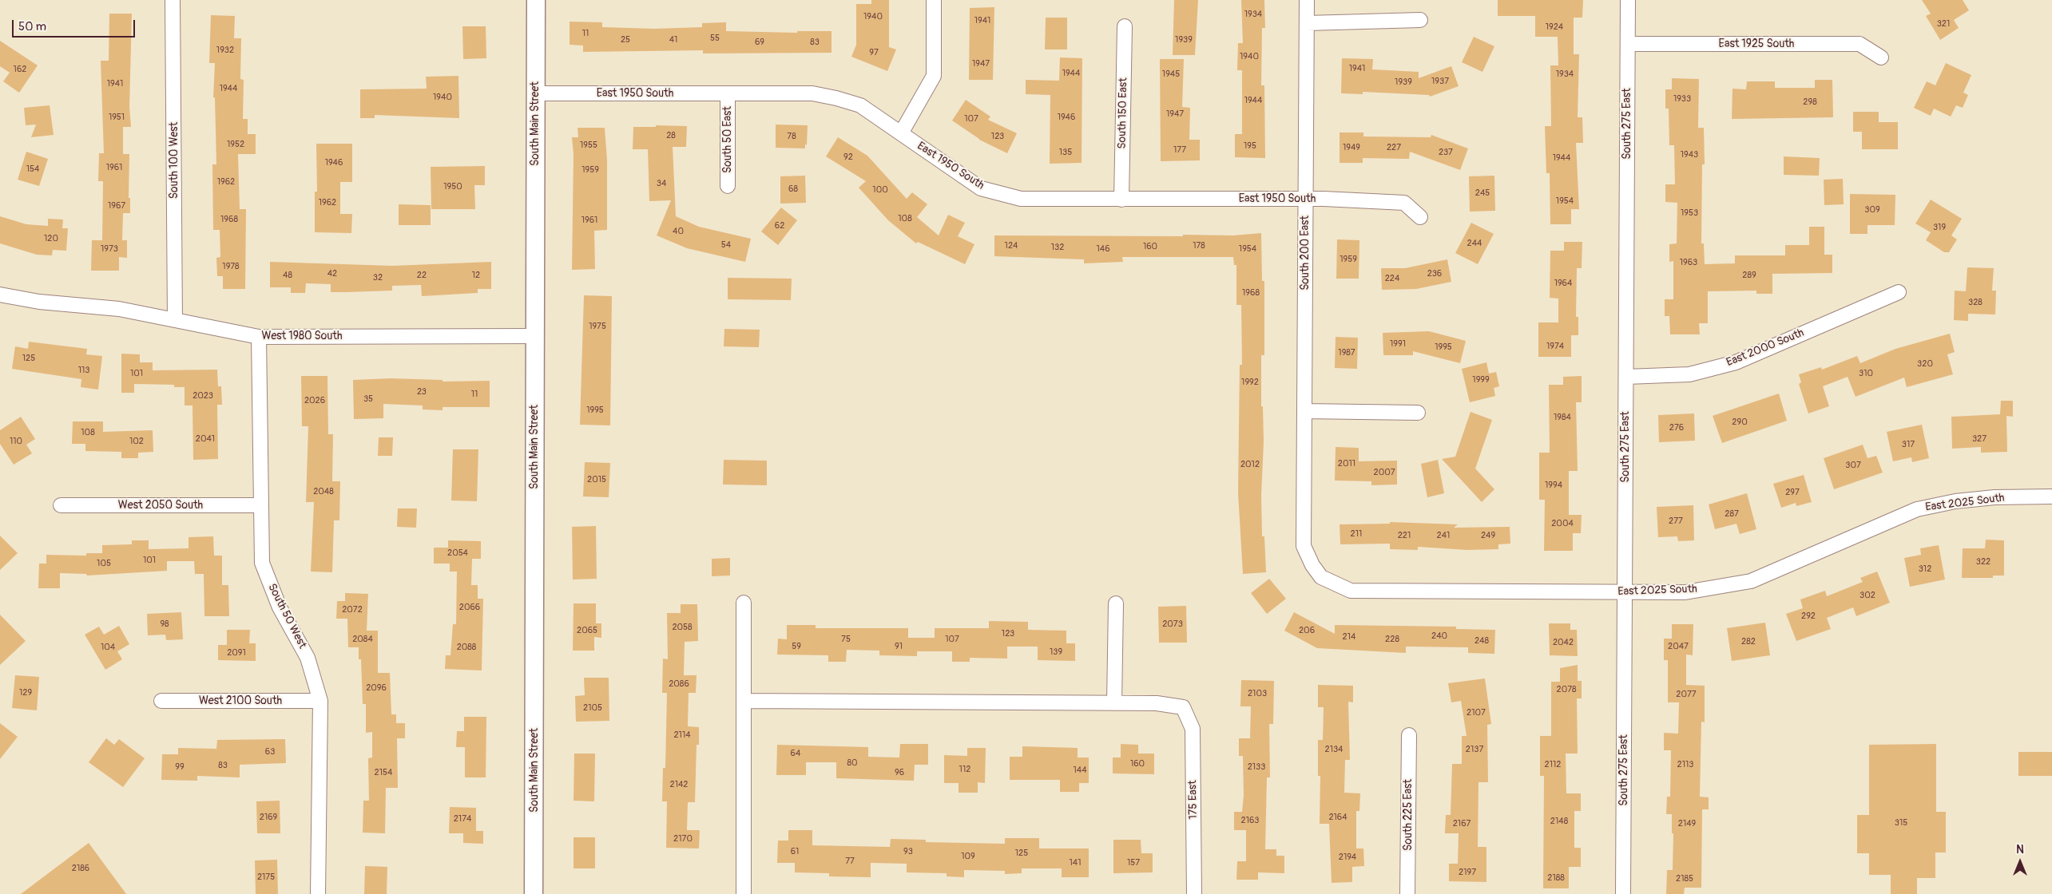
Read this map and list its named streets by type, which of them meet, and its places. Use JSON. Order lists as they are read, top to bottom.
{
  "streets": {
    "street": [
      "East 1925 South",
      "East 1950 South",
      "South 150 East",
      "South Main Street",
      "South 275 East",
      "South 50 East",
      "South 100 West",
      "South 200 East",
      "West 1980 South",
      "East 2000 South",
      "East 2025 South",
      "West 2050 South",
      "South 50 West",
      "West 2100 South",
      "175 East",
      "South 225 East"
    ]
  },
  "crossings": [
    ["East 1925 South", "South 275 East"],
    ["East 1950 South", "South 150 East"],
    ["East 1950 South", "South Main Street"],
    ["East 1950 South", "South 50 East"],
    ["East 1950 South", "South 200 East"],
    ["South Main Street", "West 1980 South"],
    ["South 275 East", "East 2000 South"],
    ["South 275 East", "East 2025 South"],
    ["South 100 West", "West 1980 South"],
    ["South 200 East", "East 2025 South"],
    ["West 1980 South", "South 50 West"],
    ["West 2050 South", "South 50 West"],
    ["South 50 West", "West 2100 South"]
  ],
  "house_numbers": [
    "1934",
    "1940",
    "1941",
    "321",
    "1924",
    "11",
    "55",
    "25",
    "41",
    "1939",
    "69",
    "83",
    "1932",
    "97",
    "1940",
    "1947",
    "1941",
    "162",
    "1944",
    "1945",
    "1934",
    "1937",
    "1939",
    "1941",
    "1944",
    "1940",
    "1933",
    "1944",
    "298",
    "1947",
    "1951",
    "1946",
    "107",
    "28",
    "78",
    "123",
    "1952",
    "1955",
    "195",
    "1949",
    "227",
    "177",
    "135",
    "237",
    "1943",
    "92",
    "1944",
    "1946",
    "1961",
    "154",
    "1959",
    "1962",
    "34",
    "1950",
    "68",
    "100",
    "245",
    "1954",
    "1962",
    "1967",
    "309",
    "1953",
    "108",
    "1968",
    "1961",
    "62",
    "319",
    "40",
    "120",
    "244",
    "54",
    "124",
    "178",
    "160",
    "132",
    "1973",
    "146",
    "1954",
    "1959",
    "1963",
    "1978",
    "42",
    "236",
    "48",
    "22",
    "12",
    "289",
    "32",
    "224",
    "1964",
    "1968",
    "328",
    "1975",
    "1991",
    "1974",
    "1995",
    "1987",
    "125",
    "320",
    "113",
    "101",
    "310",
    "1999",
    "1992",
    "23",
    "11",
    "2023",
    "35",
    "2026",
    "1995",
    "1984",
    "290",
    "276",
    "108",
    "2041",
    "327",
    "110",
    "102",
    "317",
    "2011",
    "2012",
    "307",
    "2007",
    "2015",
    "1994",
    "2048",
    "297",
    "287",
    "277",
    "2004",
    "211",
    "221",
    "241",
    "249",
    "2054",
    "101",
    "322",
    "105",
    "312",
    "302",
    "2066",
    "2072",
    "292",
    "98",
    "2073",
    "2058",
    "2065",
    "206",
    "123",
    "240",
    "214",
    "2084",
    "75",
    "107",
    "228",
    "248",
    "282",
    "2042",
    "59",
    "91",
    "2047",
    "104",
    "2088",
    "139",
    "2091",
    "2086",
    "2096",
    "2078",
    "129",
    "2103",
    "2077",
    "2105",
    "2107",
    "2114",
    "2134",
    "2137",
    "63",
    "64",
    "80",
    "160",
    "2112",
    "2113",
    "83",
    "99",
    "2133",
    "112",
    "144",
    "2154",
    "96",
    "2142",
    "2169",
    "2164",
    "2174",
    "2163",
    "2148",
    "315",
    "2167",
    "2149",
    "2170",
    "61",
    "93",
    "125",
    "109",
    "2194",
    "77",
    "141",
    "157",
    "2186",
    "2197",
    "2175",
    "2188",
    "2185"
  ],
  "scale_bar": "50 m",
  "north": "top"
}
